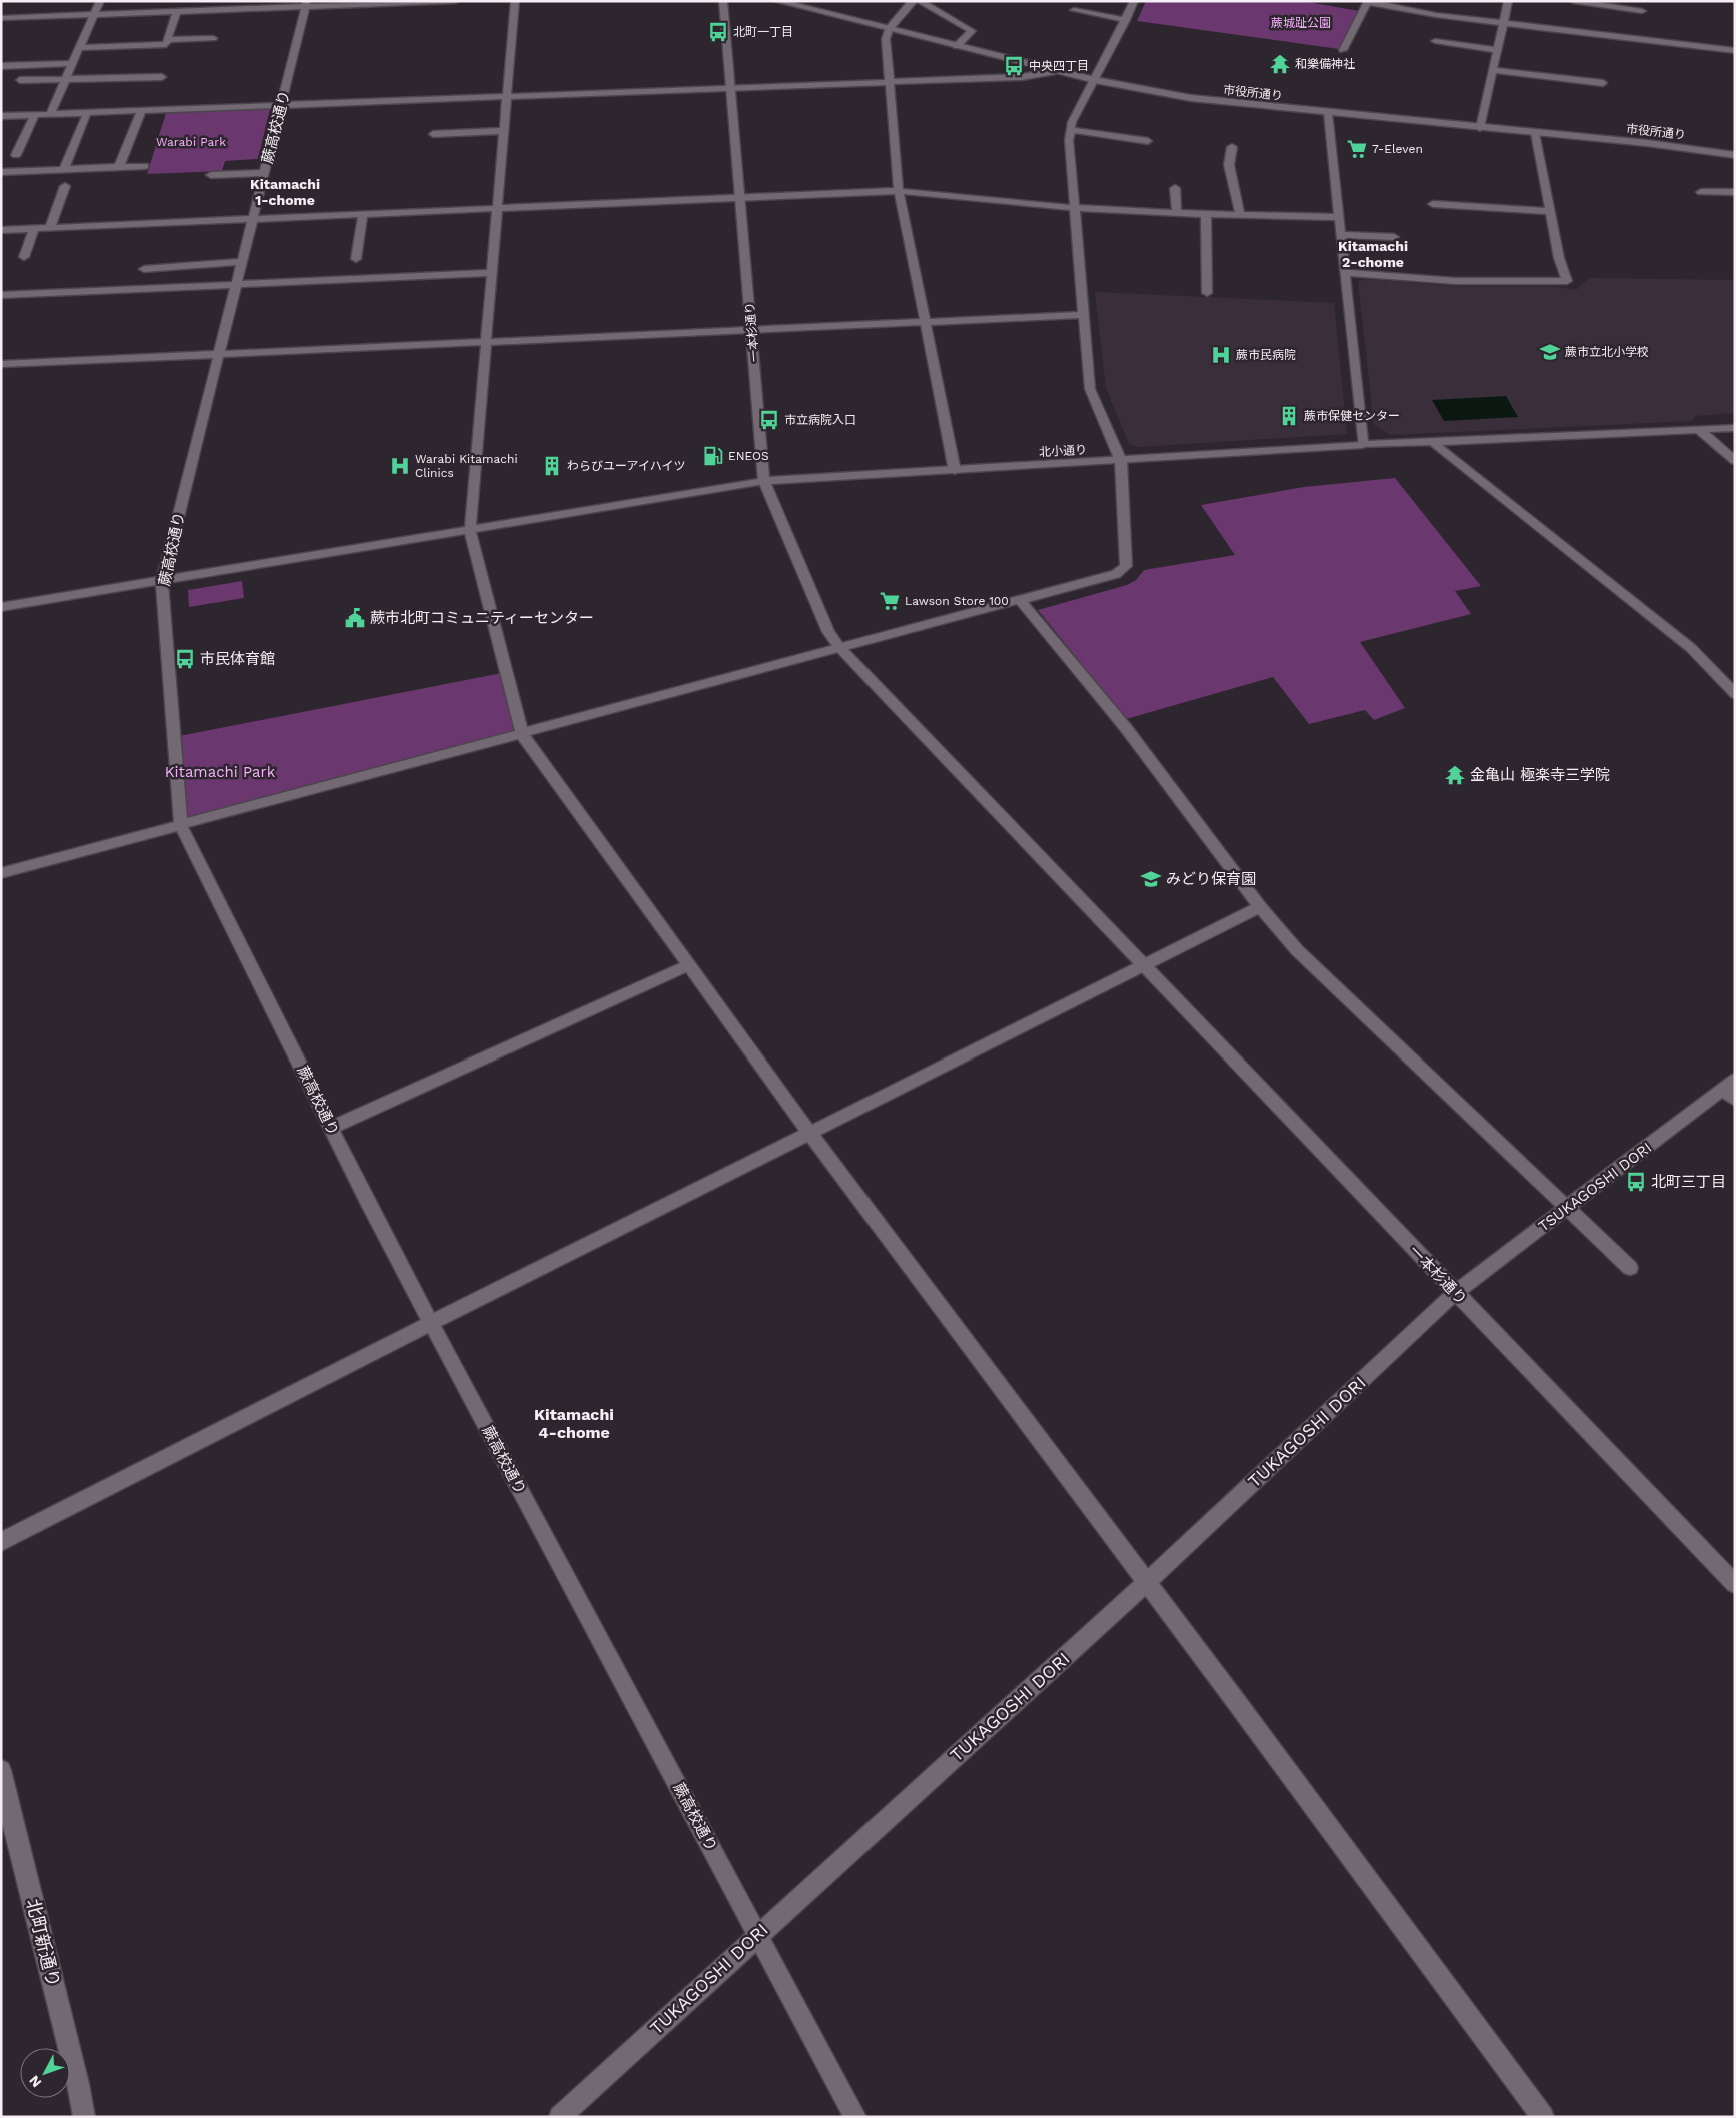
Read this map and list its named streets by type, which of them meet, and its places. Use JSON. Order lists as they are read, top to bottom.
{
  "streets": {
    "street": [
      "市役所通り",
      "蕨高校通り",
      "一本杉通り",
      "北小通り",
      "TSUKAGOSHI DORI",
      "TUKAGOSHI DORI",
      "北町新通り"
    ]
  },
  "crossings": [
    ["蕨高校通り", "北小通り"],
    ["蕨高校通り", "TUKAGOSHI DORI"],
    ["一本杉通り", "北小通り"],
    ["一本杉通り", "TSUKAGOSHI DORI"],
    ["一本杉通り", "TUKAGOSHI DORI"],
    ["TSUKAGOSHI DORI", "TUKAGOSHI DORI"]
  ],
  "districts": ["Kitamachi 1-chome", "Kitamachi 2-chome", "Kitamachi 4-chome"],
  "parks": ["蕨城趾公園", "Warabi Park", "Kitamachi Park"],
  "places": {
    "bus stop": [
      "北町一丁目",
      "中央四丁目",
      "市立病院入口",
      "市民体育館",
      "北町三丁目"
    ],
    "temple": ["和樂備神社", "金亀山 極楽寺三学院"],
    "supermarket": ["7-Eleven", "Lawson Store 100"],
    "school or university": ["蕨市立北小学校", "みどり保育園"],
    "hospital": ["蕨市民病院", "Warabi Kitamachi Clinics"],
    "building": ["蕨市保健センター", "わらびユーアイハイツ"],
    "fuel station": ["ENEOS"],
    "public building": ["蕨市北町コミュニティーセンター"]
  },
  "north": "bottom left"
}
